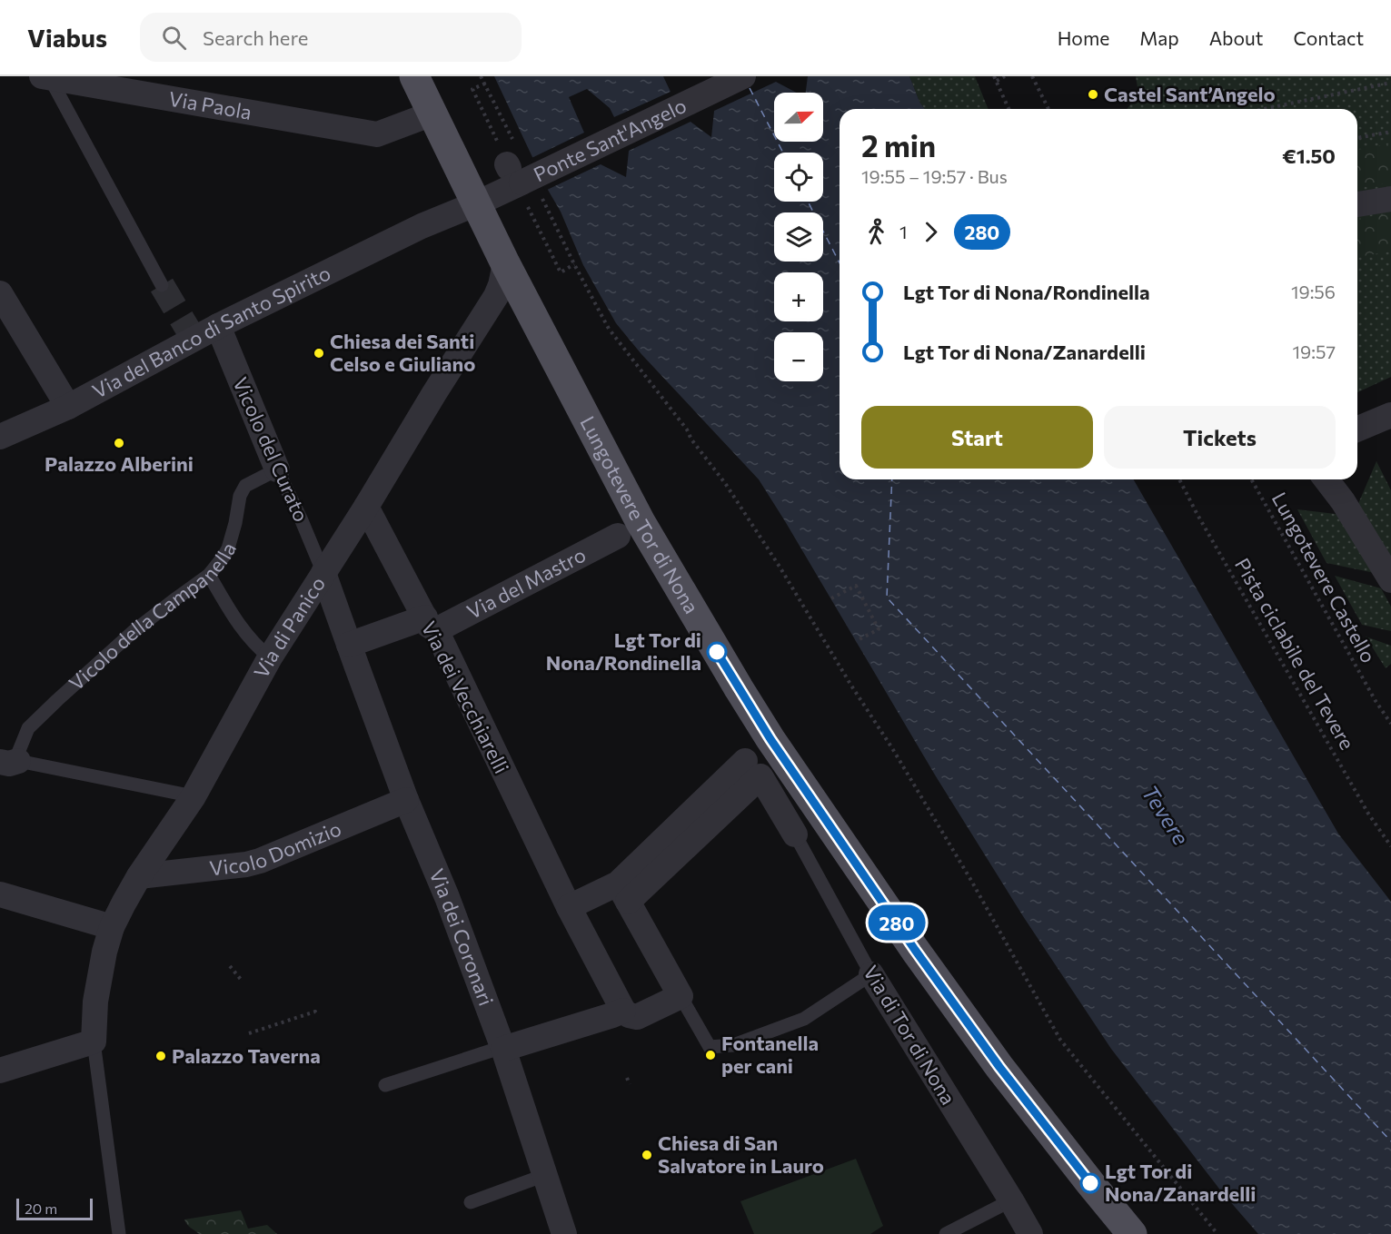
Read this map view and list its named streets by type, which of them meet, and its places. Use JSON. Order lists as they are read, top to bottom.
{
  "streets": {
    "main road": ["Lungotevere Tor di Nona"],
    "street": [
      "Via Paola",
      "Ponte Sant'Angelo",
      "Via del Banco di Santo Spirito",
      "Vicolo del Curato",
      "Via del Mastro",
      "Via di Panico",
      "Via dei Vecchiarelli",
      "Vicolo Domizio",
      "Via dei Coronari",
      "Via di Tor di Nona"
    ],
    "lane": ["Vicolo della Campanella"],
    "path": ["Lungotevere Castello", "Pista ciclabile del Tevere"]
  },
  "crossings": [
    ["Via Paola", "Lungotevere Tor di Nona"],
    ["Ponte Sant'Angelo", "Via del Banco di Santo Spirito"],
    ["Ponte Sant'Angelo", "Lungotevere Tor di Nona"],
    ["Via del Banco di Santo Spirito", "Vicolo del Curato"],
    ["Vicolo del Curato", "Vicolo della Campanella"],
    ["Vicolo del Curato", "Via di Panico"],
    ["Vicolo del Curato", "Via dei Coronari"],
    ["Lungotevere Tor di Nona", "Via di Panico"],
    ["Via del Mastro", "Via dei Vecchiarelli"],
    ["Via del Mastro", "Via dei Coronari"],
    ["Vicolo della Campanella", "Via di Panico"],
    ["Via di Panico", "Via dei Vecchiarelli"],
    ["Via di Panico", "Vicolo Domizio"],
    ["Via di Panico", "Via dei Coronari"],
    ["Vicolo Domizio", "Via dei Coronari"]
  ],
  "water": ["Tevere"],
  "places": [
    "Castel Sant’Angelo",
    "Chiesa dei Santi Celso e Giuliano",
    "Palazzo Alberini",
    "Lgt Tor di Nona/Rondinella",
    "Fontanella per cani",
    "Palazzo Taverna",
    "Chiesa di San Salvatore in Lauro",
    "Lgt Tor di Nona/Zanardelli"
  ],
  "lines": ["bus line 280"],
  "scale_bar": "20 m",
  "north": "right",
  "page": {
    "header": "Viabus",
    "search": "Search here",
    "nav": [
      "Home",
      "Map",
      "About",
      "Contact"
    ],
    "on_map": "280",
    "map_buttons": ["+", "−"],
    "heading": ["2 min", "19:55 – 19:57 · Bus", "€1.50"],
    "legs": ["1", "280"],
    "list": [
      {
        "name": "Lgt Tor di Nona/Rondinella",
        "value": "19:56"
      },
      {
        "name": "Lgt Tor di Nona/Zanardelli",
        "value": "19:57"
      }
    ],
    "buttons": ["Start", "Tickets"],
    "scale": "20 m"
  }
}
